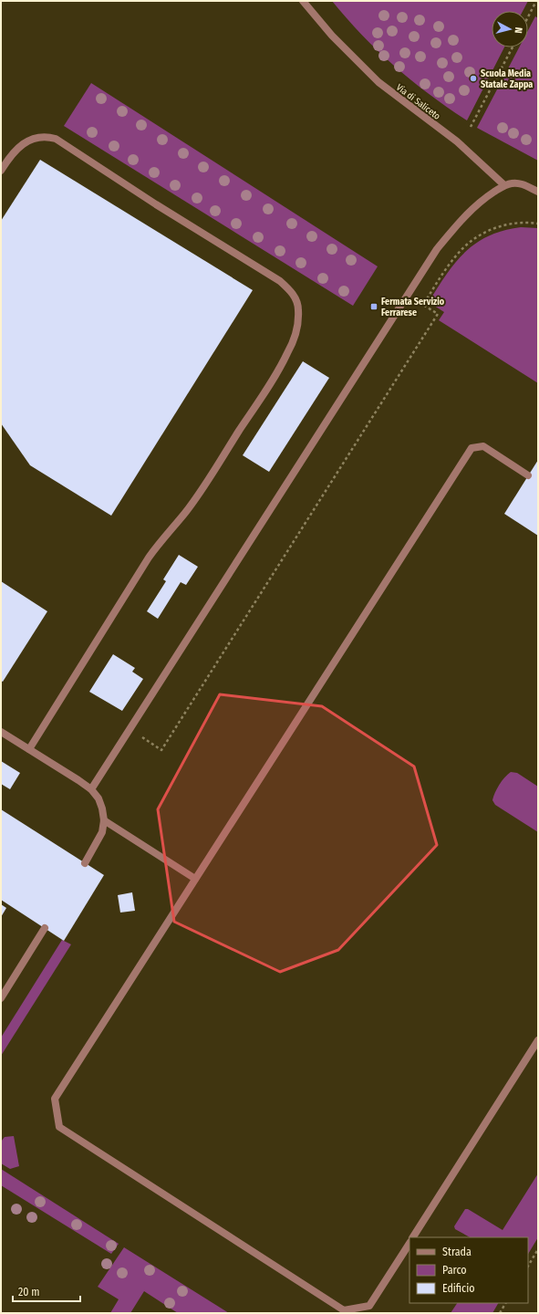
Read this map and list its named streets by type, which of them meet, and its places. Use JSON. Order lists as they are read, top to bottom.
{
  "streets": {
    "street": ["Via di Saliceto"]
  },
  "places": {
    "other": ["Scuola Media Statale Zappa"],
    "transit": ["Fermata Servizio Ferrarese"]
  },
  "legend": ["Strada", "Parco", "Edificio"],
  "scale_bar": "20 m",
  "north": "right"
}
